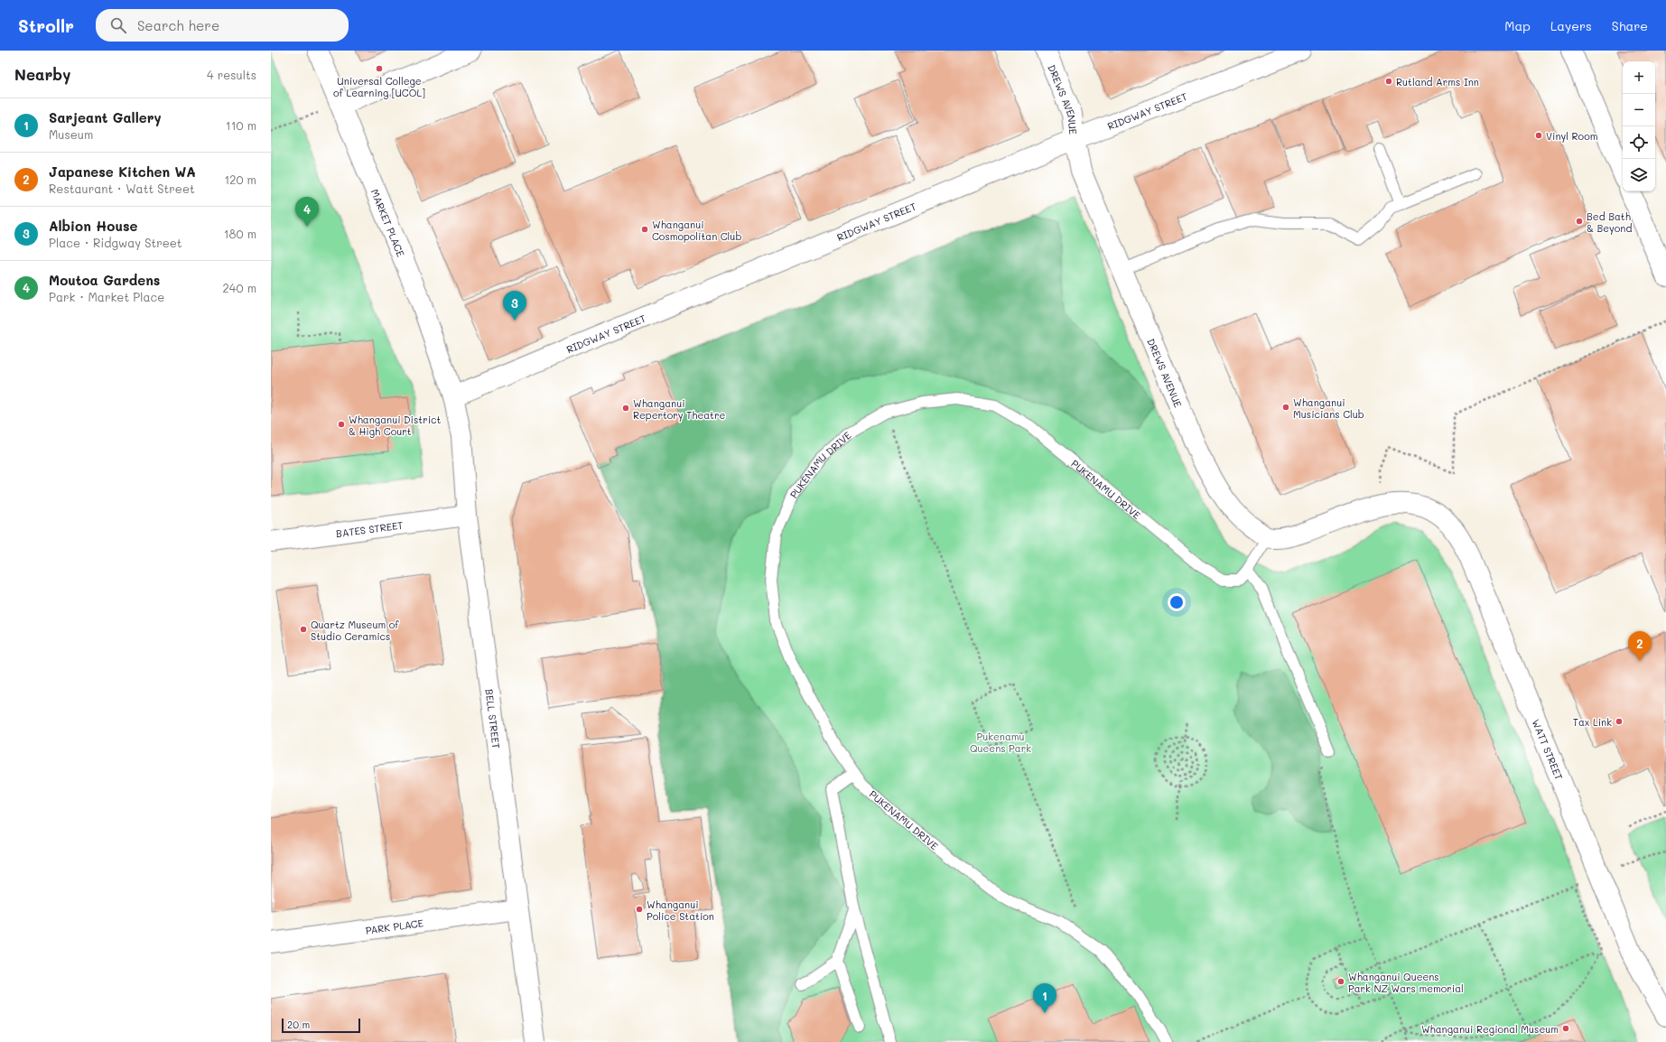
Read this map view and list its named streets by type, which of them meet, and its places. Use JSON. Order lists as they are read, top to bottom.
{
  "streets": {
    "street": [
      "DREWS AVENUE",
      "RIDGWAY STREET",
      "MARKET PLACE",
      "BATES STREET",
      "BELL STREET",
      "WATT STREET",
      "PARK PLACE"
    ],
    "lane": ["PUKENAMU DRIVE"]
  },
  "crossings": [
    ["DREWS AVENUE", "RIDGWAY STREET"],
    ["DREWS AVENUE", "PUKENAMU DRIVE"],
    ["RIDGWAY STREET", "MARKET PLACE"],
    ["RIDGWAY STREET", "BELL STREET"],
    ["MARKET PLACE", "BELL STREET"],
    ["BATES STREET", "BELL STREET"],
    ["BELL STREET", "PARK PLACE"]
  ],
  "parks": ["Pukenamu Queens Park"],
  "places": [
    "Universal College of Learning [UCOL]",
    "Rutland Arms Inn",
    "Vinyl Room",
    "Bed Bath & Beyond",
    "Whanganui Cosmopolitan Club",
    "Whanganui Musicians Club",
    "Whanganui Repertory Theatre",
    "Whanganui District & High Court",
    "Quartz Museum of Studio Ceramics",
    "Tax Link",
    "Whanganui Police Station",
    "Whanganui Queens Park NZ Wars memorial",
    "Whanganui Regional Museum"
  ],
  "scale_bar": "20 m",
  "page": {
    "header": "Strollr",
    "search": "Search here",
    "nav": ["Map", "Layers", "Share"],
    "heading": ["Nearby", "4 results"],
    "map_buttons": ["+", "−"],
    "list": [
      {
        "mark": "1",
        "name": "Sarjeant Gallery",
        "note": "Museum",
        "value": "110 m"
      },
      {
        "mark": "2",
        "name": "Japanese Kitchen WA",
        "note": "Restaurant · Watt Street",
        "value": "120 m"
      },
      {
        "mark": "3",
        "name": "Albion House",
        "note": "Place · Ridgway Street",
        "value": "180 m"
      },
      {
        "mark": "4",
        "name": "Moutoa Gardens",
        "note": "Park · Market Place",
        "value": "240 m"
      }
    ],
    "pins": [
      "4",
      "3",
      "2",
      "1"
    ],
    "scale": "20 m"
  }
}
